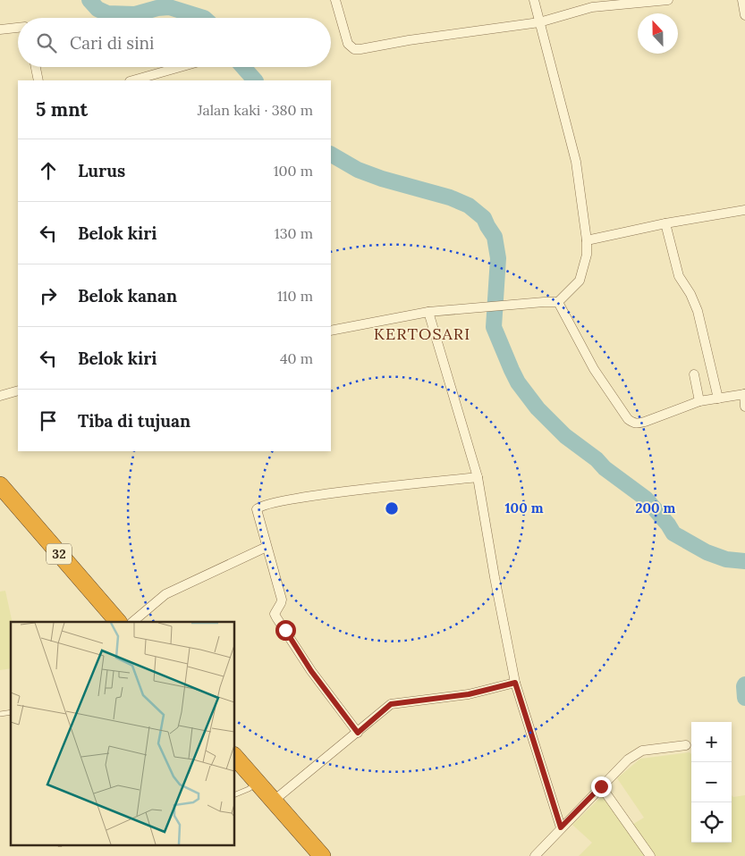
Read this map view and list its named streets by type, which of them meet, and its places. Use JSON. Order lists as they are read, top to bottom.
{
  "streets": {
    "highway": ["32"]
  },
  "districts": ["KERTOSARI"],
  "north": "top",
  "page": {
    "search": "Cari di sini",
    "heading": ["5 mnt", "Jalan kaki · 380 m"],
    "list": [
      ["Lurus", "100 m"],
      ["Belok kiri", "130 m"],
      ["Belok kanan", "110 m"],
      ["Belok kiri", "40 m"],
      "Tiba di tujuan"
    ],
    "map_buttons": ["+", "−"]
  },
  "rings": ["100 m", "200 m"]
}
